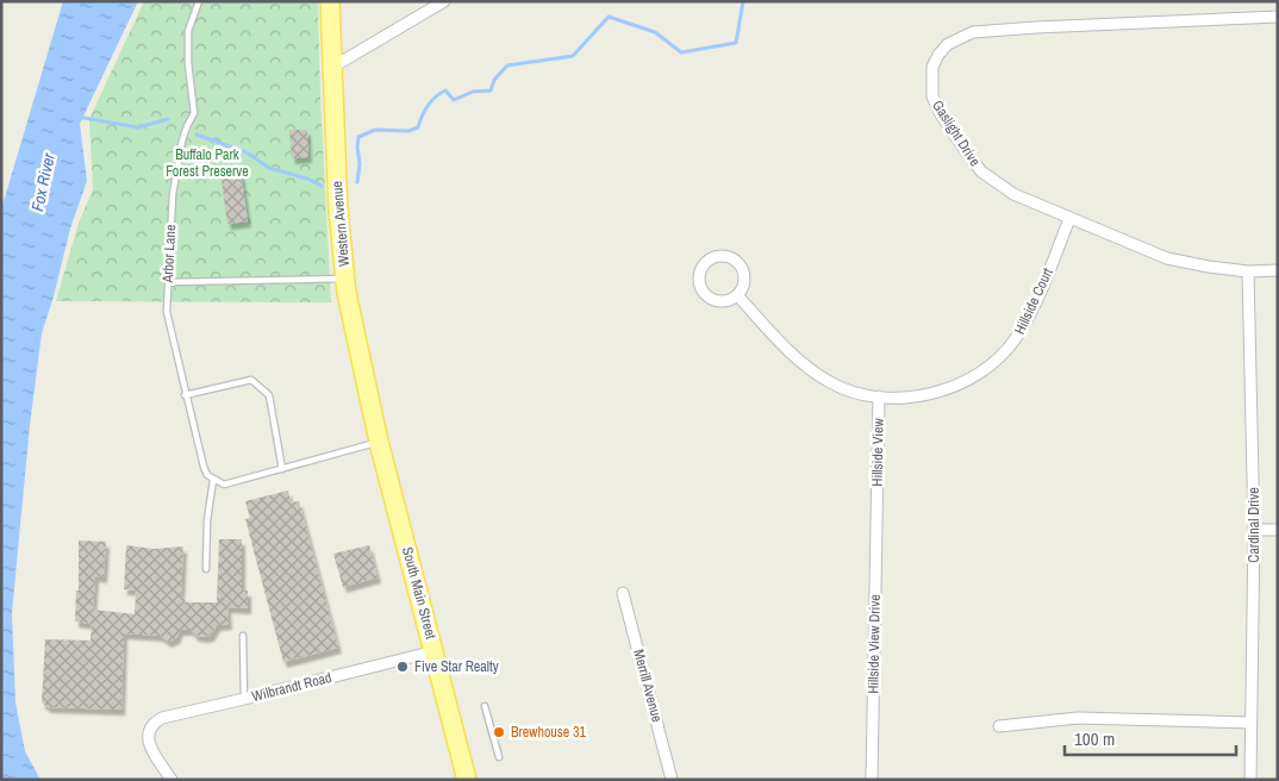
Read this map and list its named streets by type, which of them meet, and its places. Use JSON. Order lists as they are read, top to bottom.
{
  "streets": {
    "main road": ["Western Avenue", "South Main Street"],
    "street": [
      "Gaslight Drive",
      "Hillside Court",
      "Hillside View",
      "Cardinal Drive",
      "Hillside View Drive",
      "Merrill Avenue",
      "Wilbrandt Road"
    ],
    "lane": ["Arbor Lane"]
  },
  "crossings": [
    ["Gaslight Drive", "Hillside Court"],
    ["Gaslight Drive", "Cardinal Drive"],
    ["Western Avenue", "South Main Street"],
    ["Hillside Court", "Hillside View"],
    ["Hillside View", "Hillside View Drive"],
    ["South Main Street", "Wilbrandt Road"]
  ],
  "water": ["Fox River"],
  "parks": ["Buffalo Park Forest Preserve"],
  "places": ["Five Star Realty", "Brewhouse 31"],
  "scale_bar": "100 m"
}
